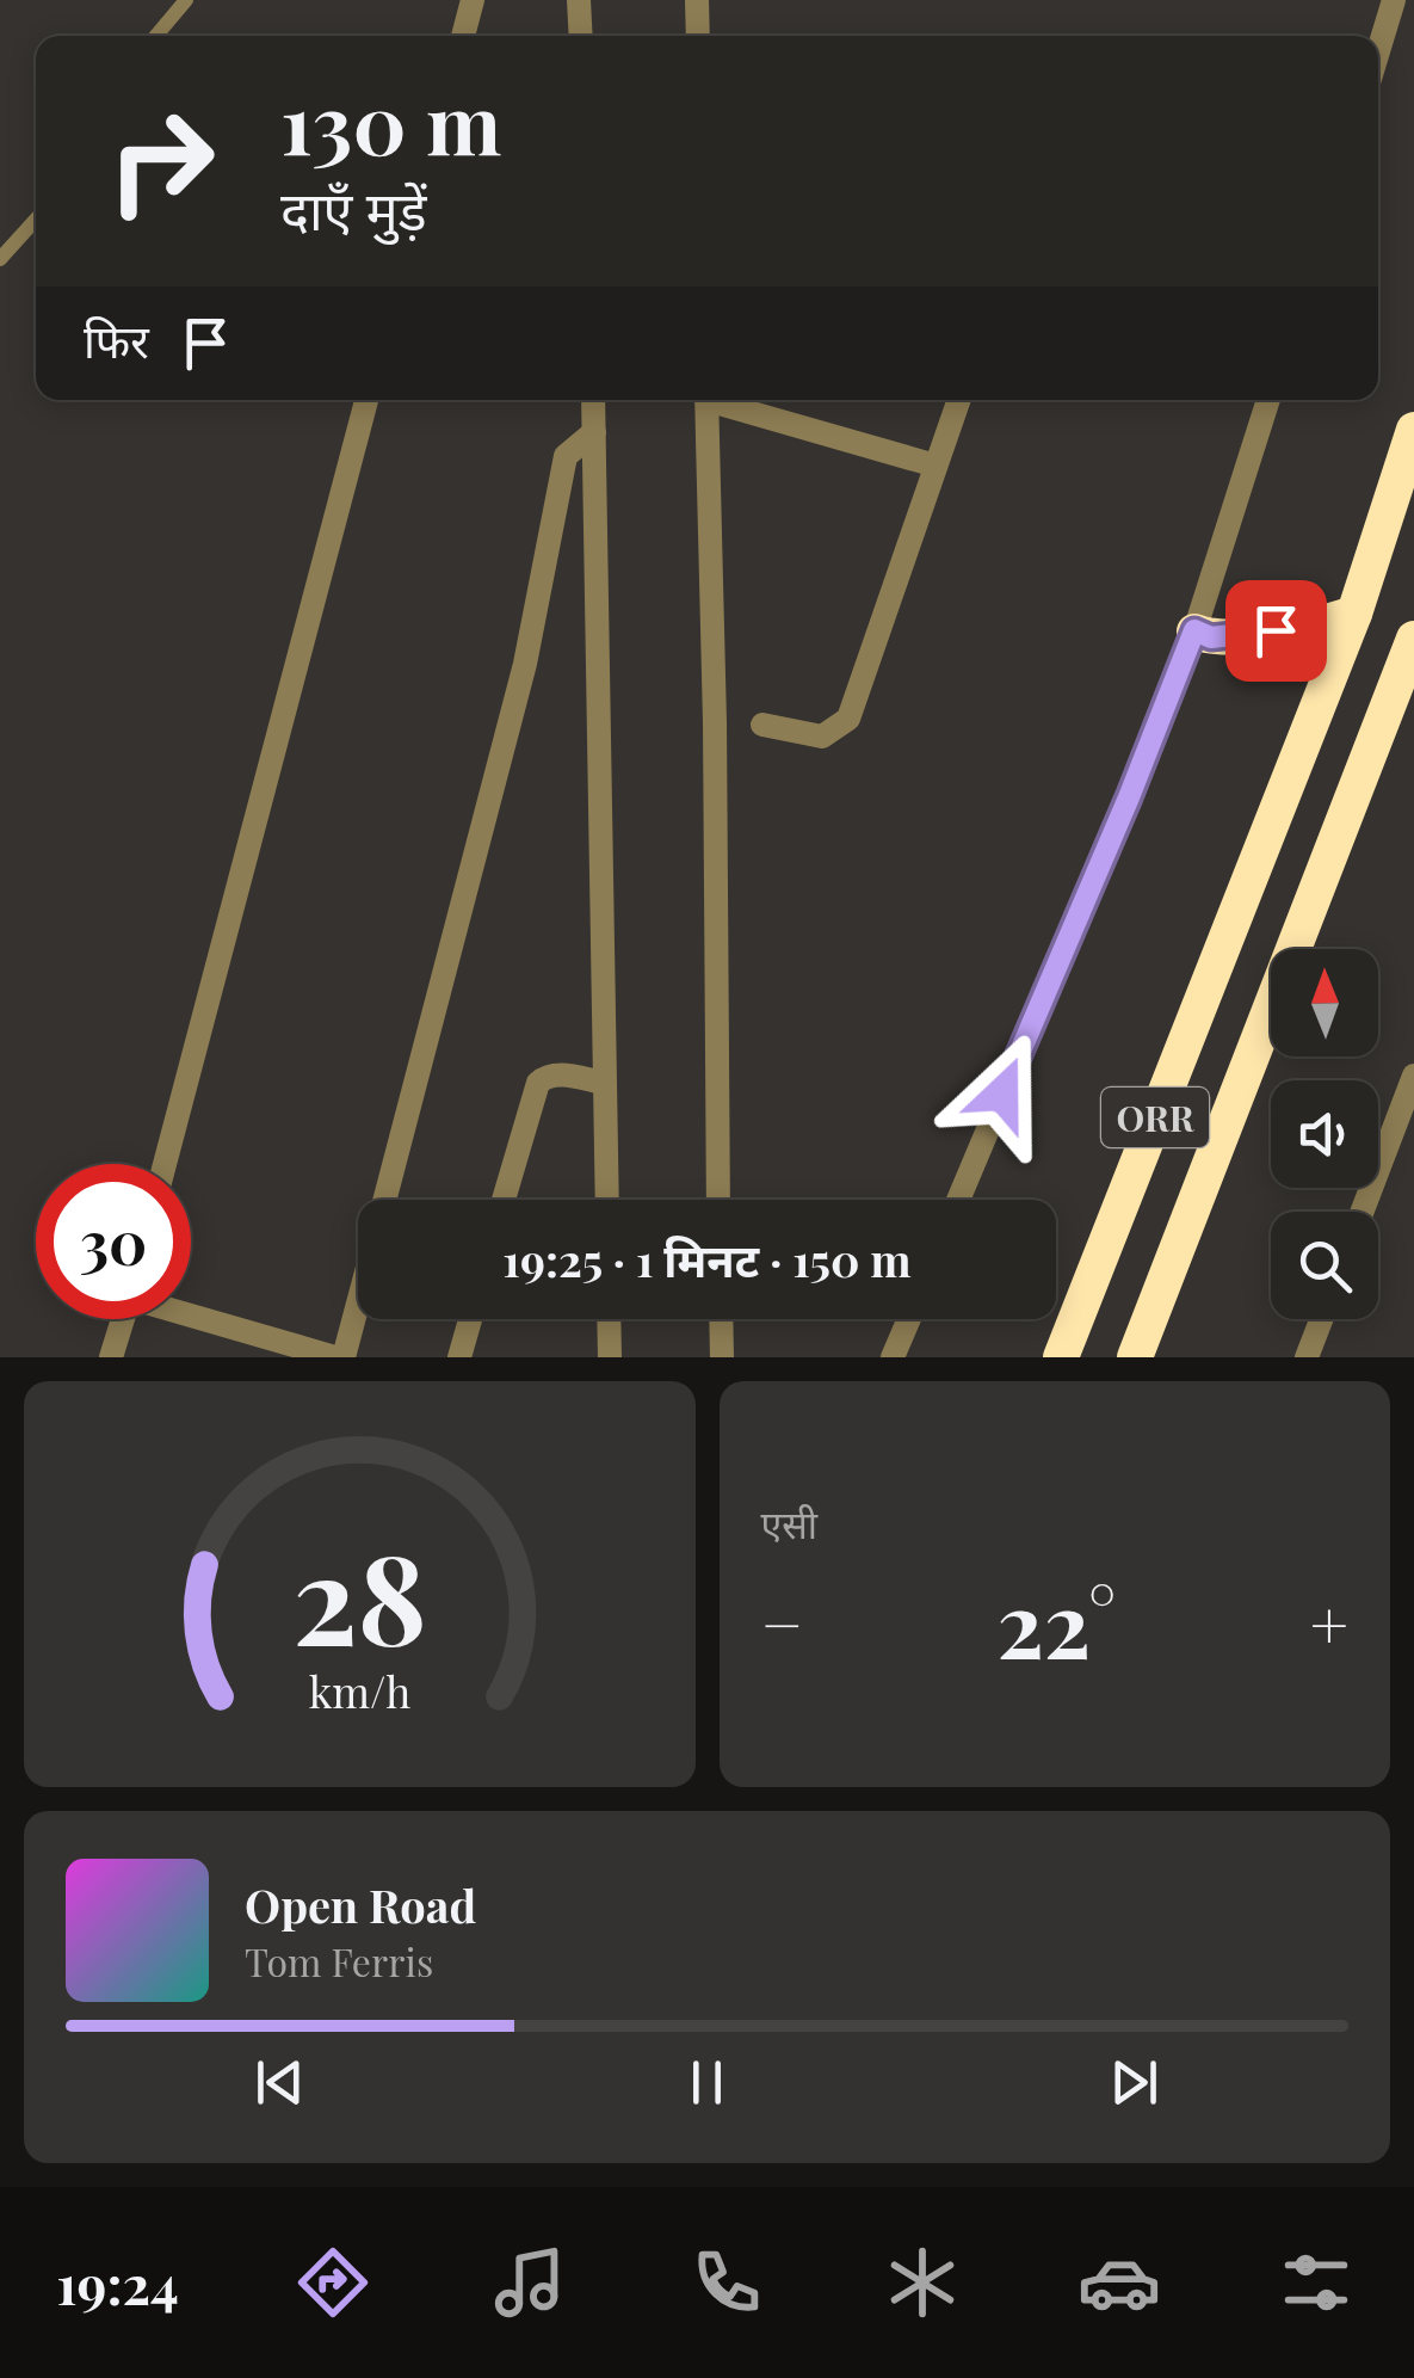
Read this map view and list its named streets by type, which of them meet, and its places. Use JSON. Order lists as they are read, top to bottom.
{
  "streets": {
    "highway": ["ORR"]
  },
  "north": "top",
  "page": {
    "turn": ["130 m", "दाएँ मुड़ें"],
    "then": "फिर",
    "limit": "30",
    "trip": "19:25 · 1 मिनट · 150 m",
    "tile": "एसी",
    "heat": ["−", "22°", "+"],
    "song": ["Open Road", "Tom Ferris"],
    "tabs": "19:24",
    "gauge": ["28", "km/h"]
  }
}
